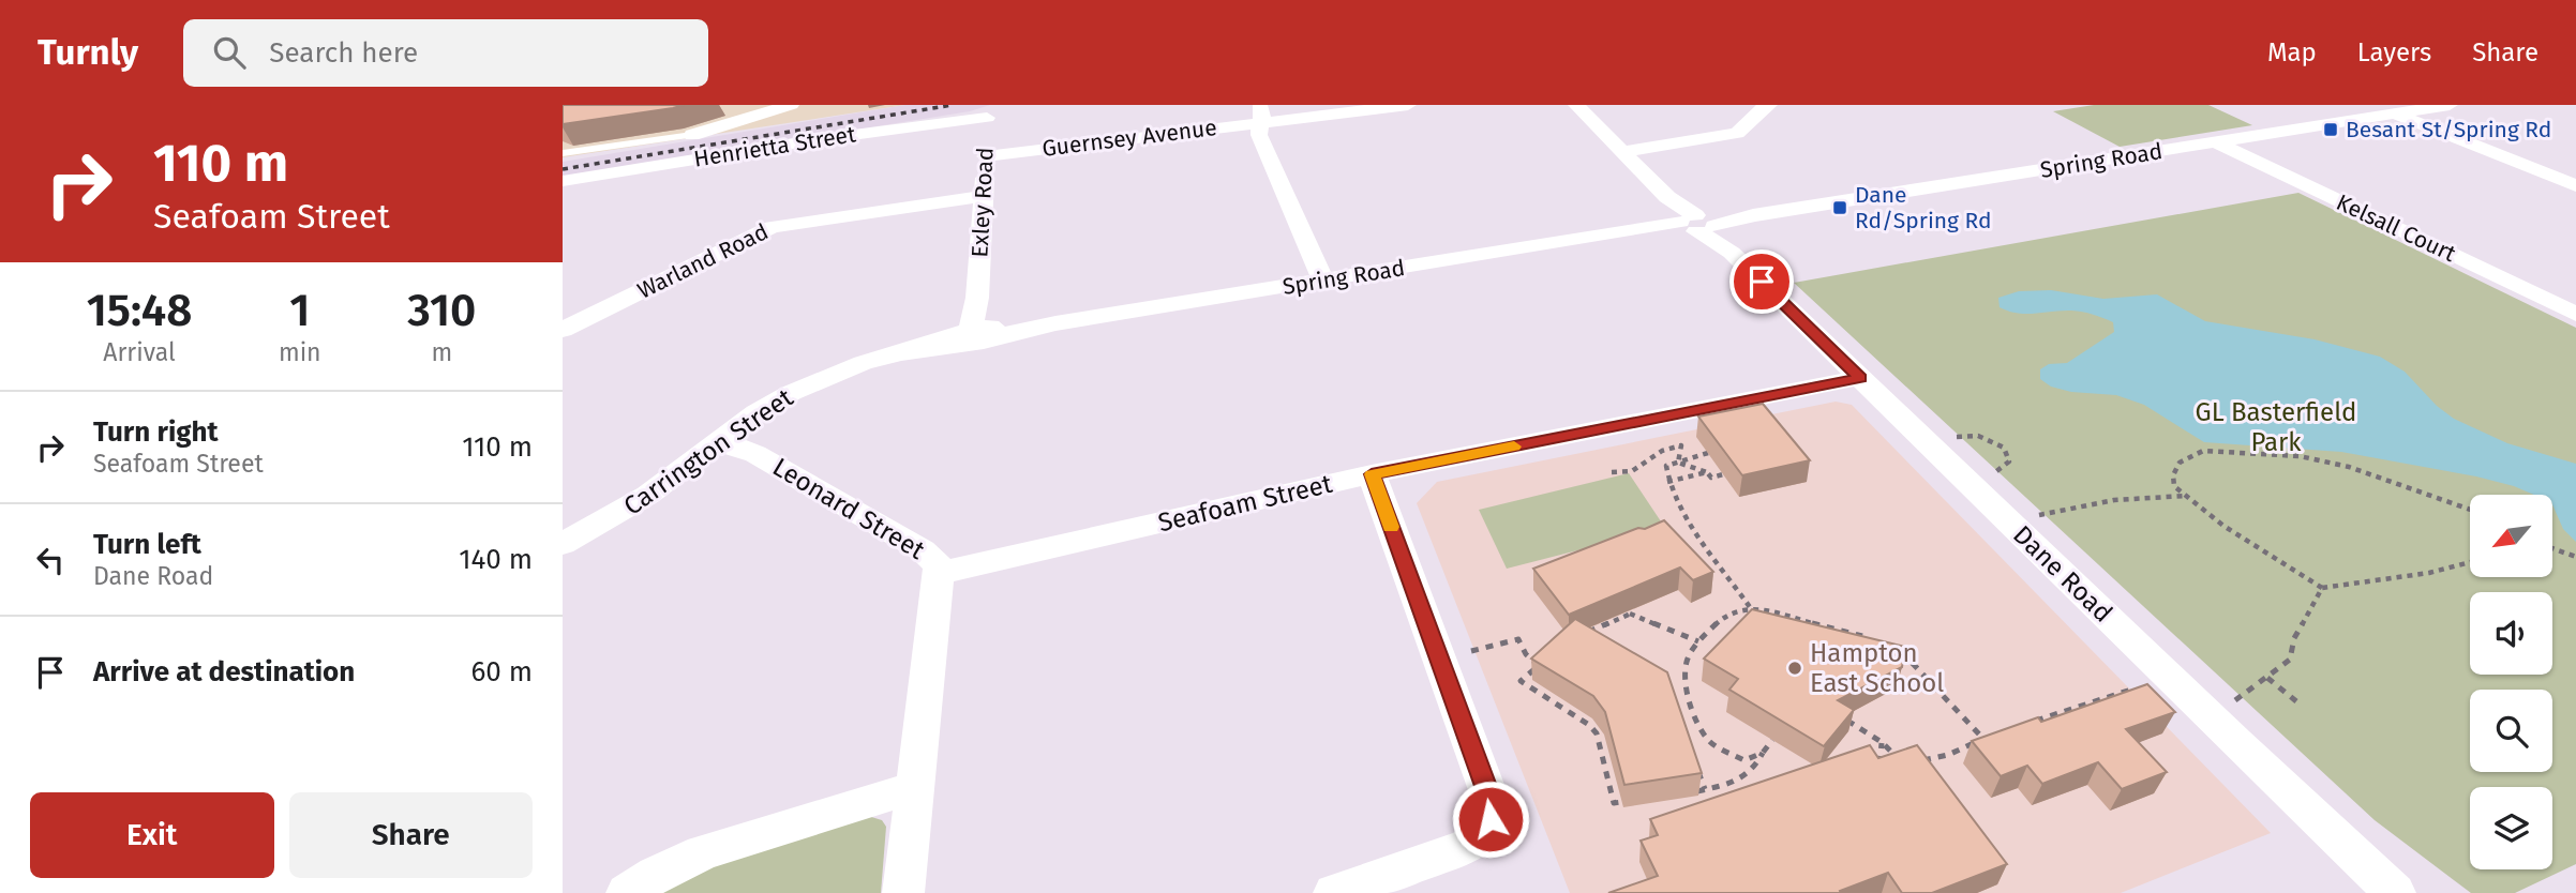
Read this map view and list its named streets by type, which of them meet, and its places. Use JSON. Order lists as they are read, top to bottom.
{
  "streets": {
    "street": [
      "Guernsey Avenue",
      "Henrietta Street",
      "Spring Road",
      "Exley Road",
      "Kelsall Court",
      "Warland Road",
      "Carrington Street",
      "Seafoam Street",
      "Leonard Street",
      "Dane Road"
    ]
  },
  "crossings": [
    ["Guernsey Avenue", "Exley Road"],
    ["Henrietta Street", "Exley Road"],
    ["Spring Road", "Exley Road"],
    ["Spring Road", "Kelsall Court"],
    ["Spring Road", "Carrington Street"],
    ["Spring Road", "Dane Road"],
    ["Exley Road", "Warland Road"],
    ["Exley Road", "Carrington Street"],
    ["Carrington Street", "Leonard Street"],
    ["Seafoam Street", "Leonard Street"],
    ["Seafoam Street", "Dane Road"]
  ],
  "parks": ["GL Basterfield Park"],
  "places": {
    "transit": ["Besant St/Spring Rd", "Dane Rd/Spring Rd"],
    "other": ["Hampton East School"]
  },
  "north": "bottom left",
  "page": {
    "header": "Turnly",
    "search": "Search here",
    "nav": ["Map", "Layers", "Share"],
    "turn": ["110 m", "Seafoam Street"],
    "eta": [
      "15:48",
      "Arrival",
      "1",
      "min",
      "310",
      "m"
    ],
    "list": [
      {
        "name": "Turn right",
        "note": "Seafoam Street",
        "value": "110 m"
      },
      {
        "name": "Turn left",
        "note": "Dane Road",
        "value": "140 m"
      },
      {
        "name": "Arrive at destination",
        "value": "60 m"
      }
    ],
    "buttons": ["Exit", "Share"]
  }
}
